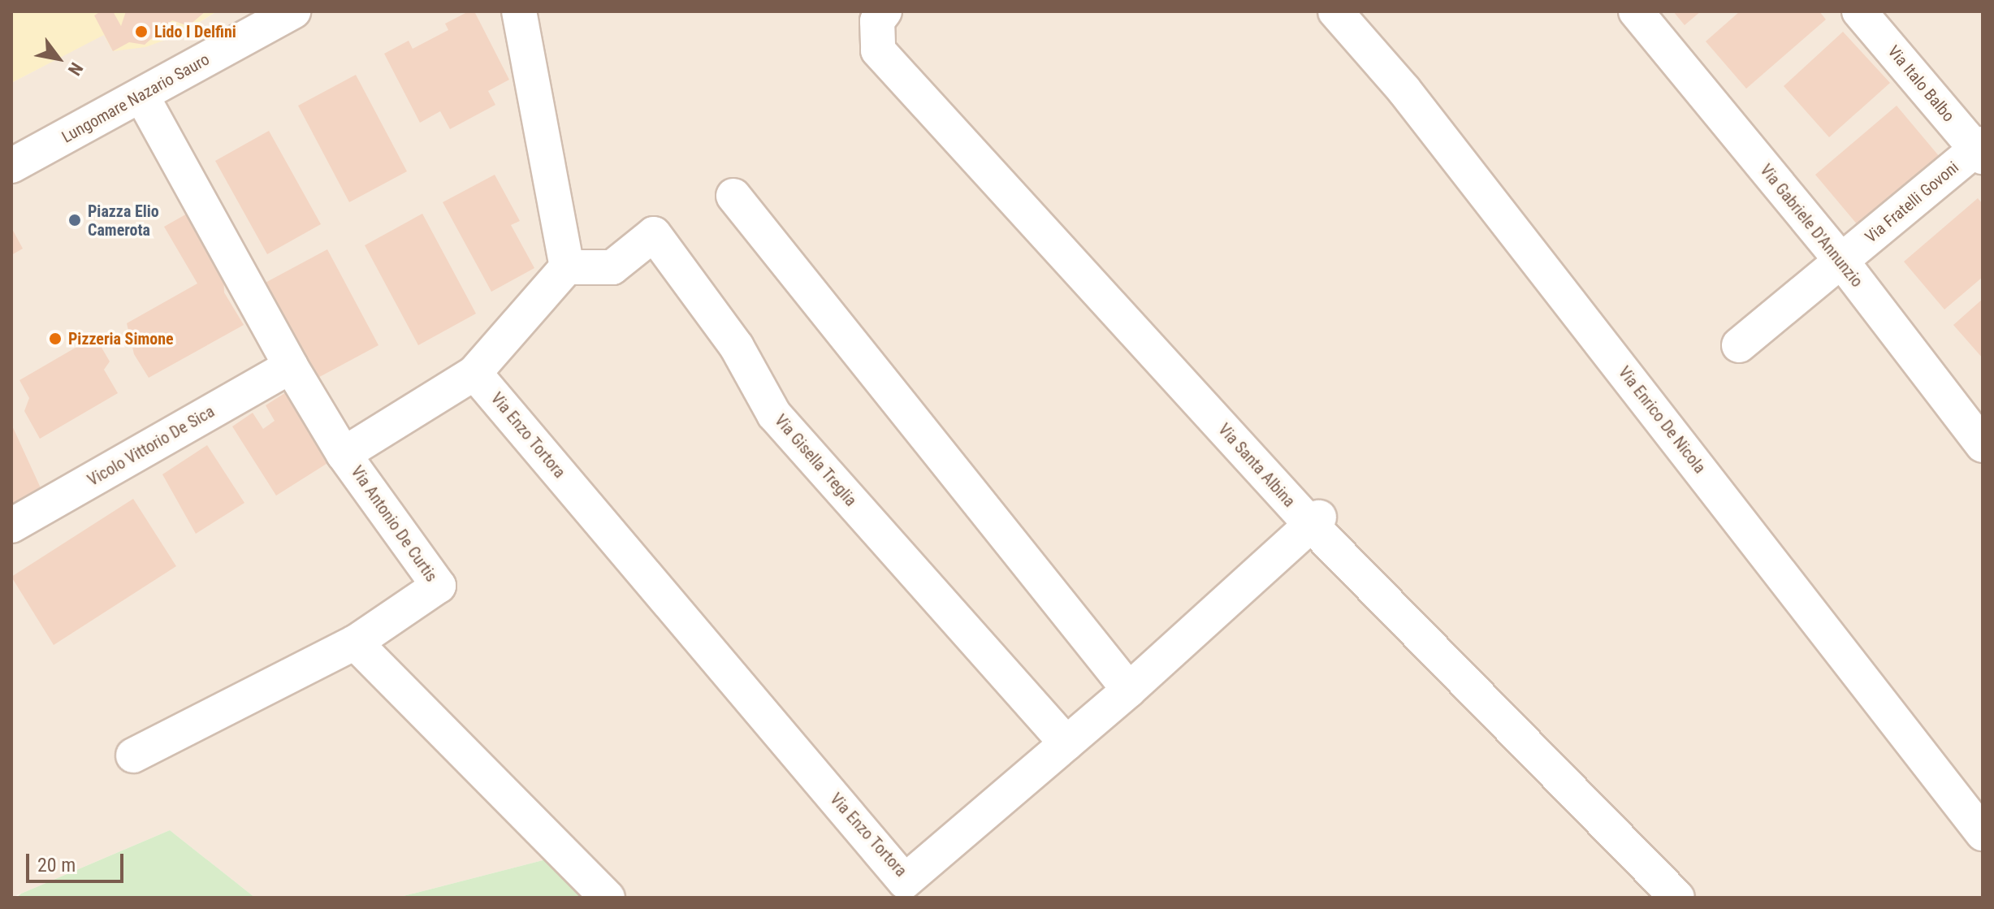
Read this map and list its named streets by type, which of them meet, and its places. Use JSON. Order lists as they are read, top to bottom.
{
  "streets": {
    "street": [
      "Via Italo Balbo",
      "Lungomare Nazario Sauro",
      "Via Fratelli Govoni",
      "Via Gabriele D'Annunzio",
      "Via Enrico De Nicola",
      "Via Enzo Tortora",
      "Vicolo Vittorio De Sica",
      "Via Gisella Treglia",
      "Via Santa Albina",
      "Via Antonio De Curtis"
    ]
  },
  "crossings": [
    ["Via Italo Balbo", "Via Fratelli Govoni"],
    ["Lungomare Nazario Sauro", "Via Antonio De Curtis"],
    ["Via Fratelli Govoni", "Via Gabriele D'Annunzio"],
    ["Via Enzo Tortora", "Via Gisella Treglia"],
    ["Via Enzo Tortora", "Via Santa Albina"],
    ["Vicolo Vittorio De Sica", "Via Antonio De Curtis"]
  ],
  "places": ["Lido I Delfini", "Piazza Elio Camerota", "Pizzeria Simone"],
  "scale_bar": "20 m",
  "north": "bottom right"
}
